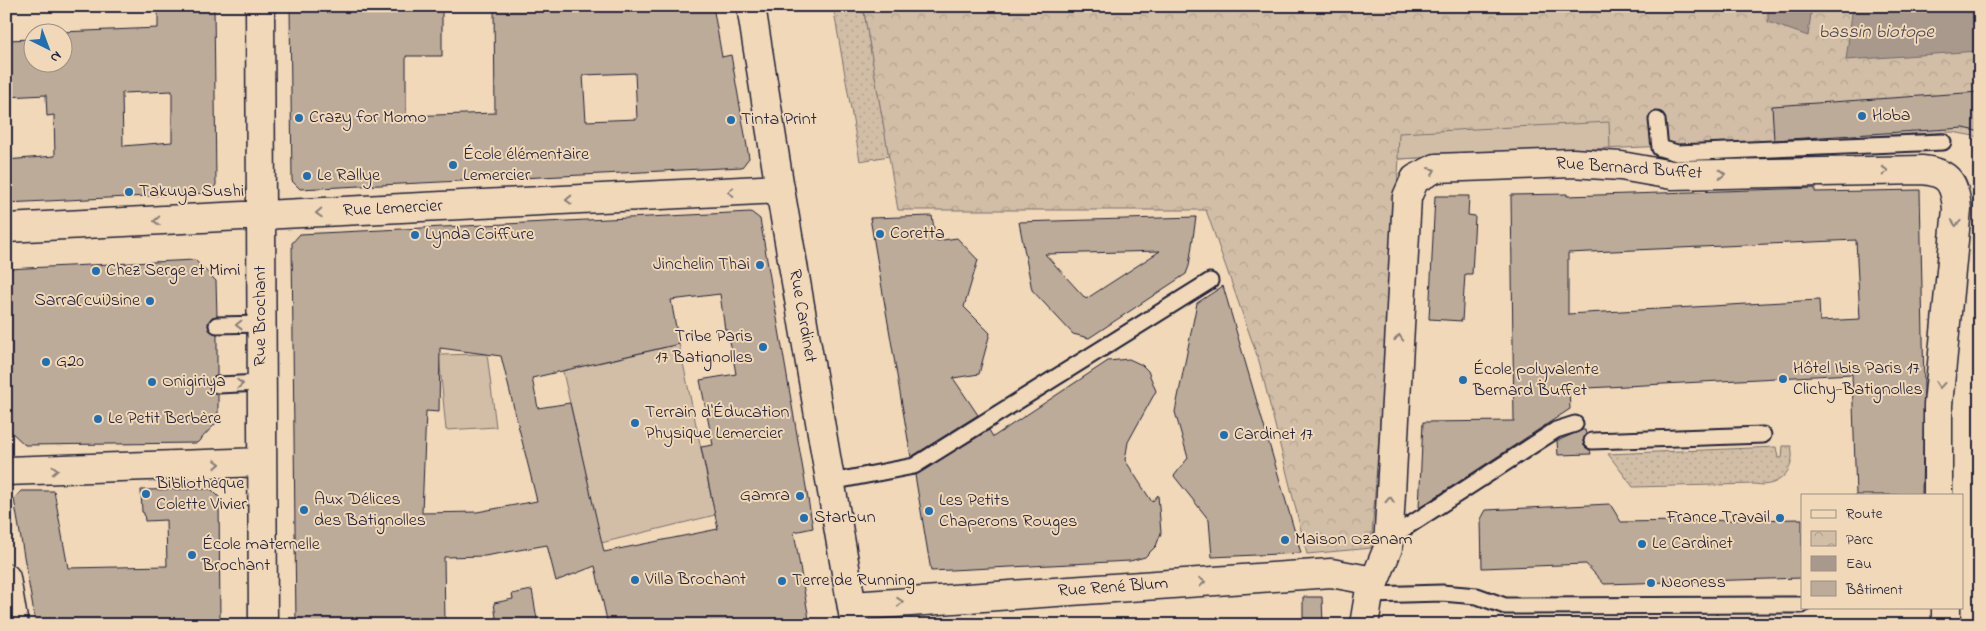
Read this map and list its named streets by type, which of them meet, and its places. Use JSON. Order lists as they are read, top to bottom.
{
  "streets": {
    "street": [
      "Rue Bernard Buffet",
      "Rue Lemercier",
      "Rue Brochant",
      "Rue Cardinet",
      "Rue René Blum"
    ]
  },
  "crossings": [
    ["Rue Bernard Buffet", "Rue René Blum"],
    ["Rue Lemercier", "Rue Brochant"],
    ["Rue Lemercier", "Rue Cardinet"],
    ["Rue Cardinet", "Rue René Blum"]
  ],
  "one_way": ["Rue René Blum"],
  "water": ["bassin biotope"],
  "places": [
    "Hoba",
    "Crazy for Momo",
    "Tinta Print",
    "École élémentaire Lemercier",
    "Le Rallye",
    "Takuya Sushi",
    "Coretta",
    "Lynda Coiffure",
    "Jinchelin Thai",
    "Chez Serge et Mimi",
    "Sarra(cui)sine",
    "Tribe Paris 17 Batignolles",
    "G20",
    "Hôtel Ibis Paris 17 Clichy-Batignolles",
    "École polyvalente Bernard Buffet",
    "Onigiriya",
    "Le Petit Berbère",
    "Terrain d'Éducation Physique Lemercier",
    "Cardinet 17",
    "Bibliothèque Colette Vivier",
    "Gamra",
    "Aux Délices des Batignolles",
    "Les Petits Chaperons Rouges",
    "Starbun",
    "France Travail",
    "Maison Ozanam",
    "Le Cardinet",
    "École maternelle Brochant",
    "Villa Brochant",
    "Terre de Running",
    "Neoness"
  ],
  "legend": [
    "Route",
    "Parc",
    "Eau",
    "Bâtiment"
  ],
  "north": "bottom right"
}
